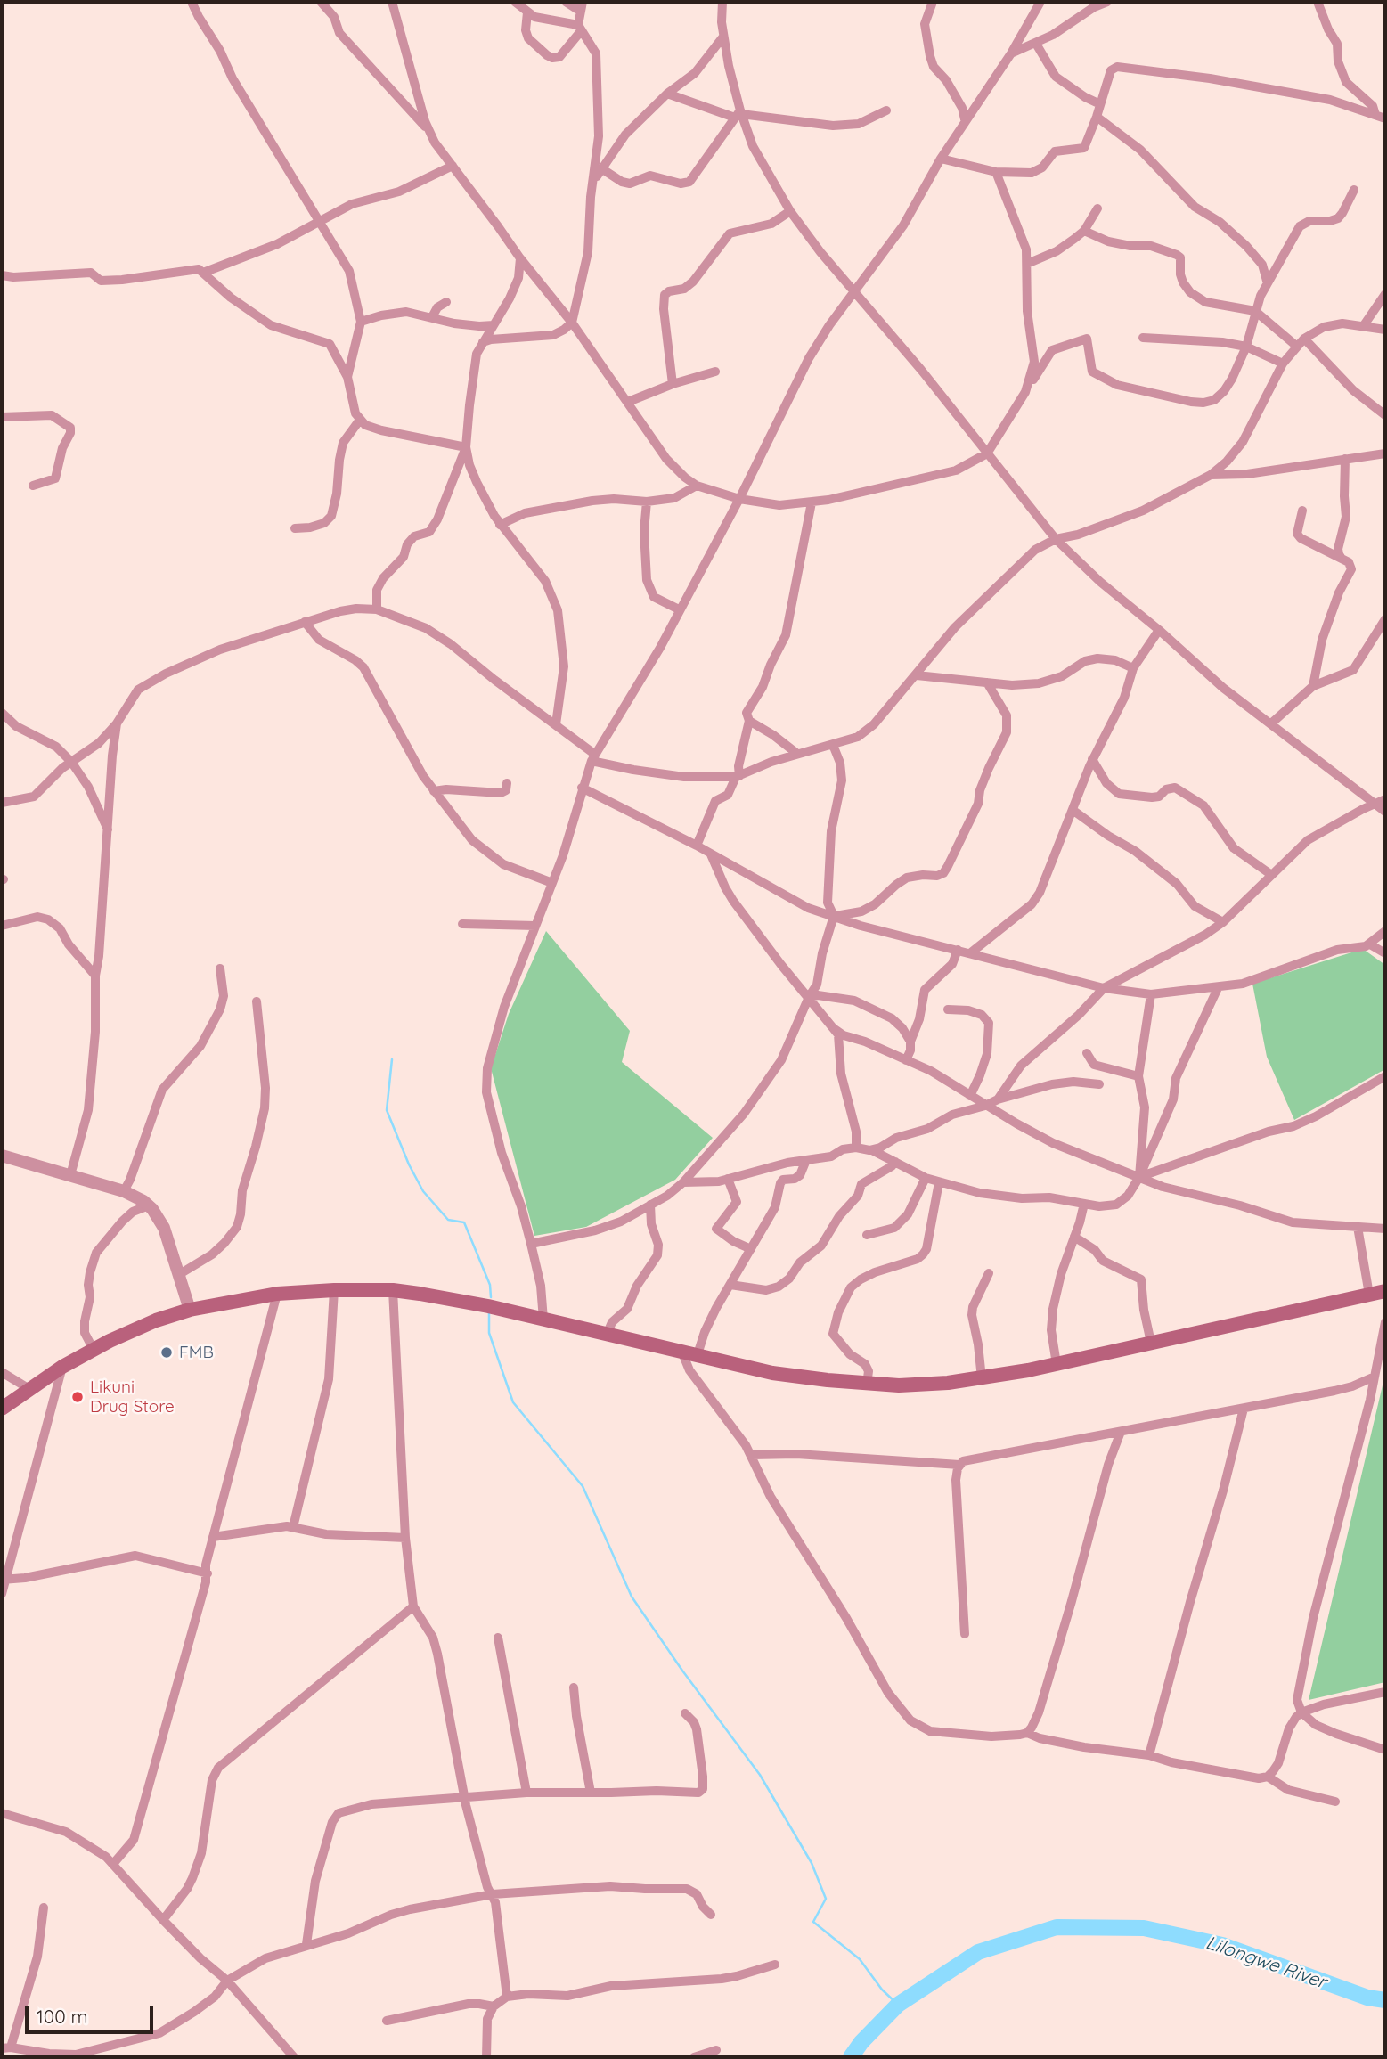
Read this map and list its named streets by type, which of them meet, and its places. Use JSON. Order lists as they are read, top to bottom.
{
  "water": ["Lilongwe River"],
  "places": ["FMB", "Likuni Drug Store"],
  "scale_bar": "100 m"
}
